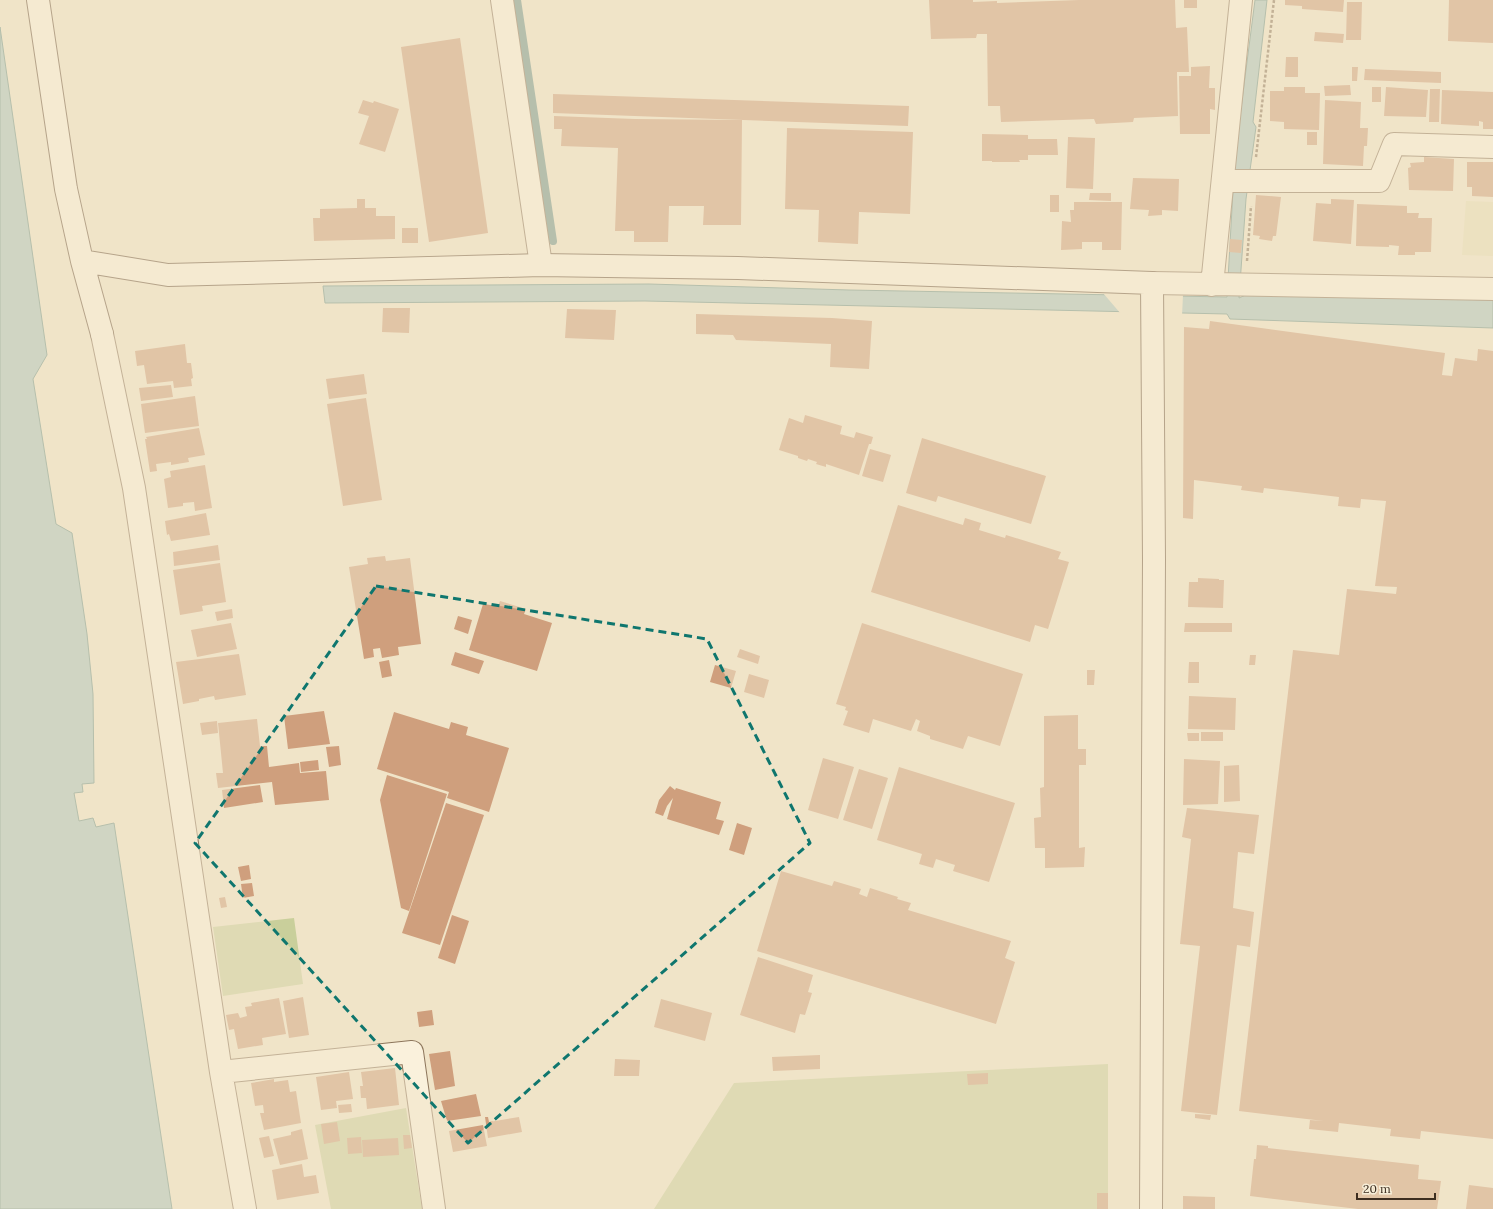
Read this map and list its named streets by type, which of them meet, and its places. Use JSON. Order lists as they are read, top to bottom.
{
  "scale_bar": "20 m"
}
